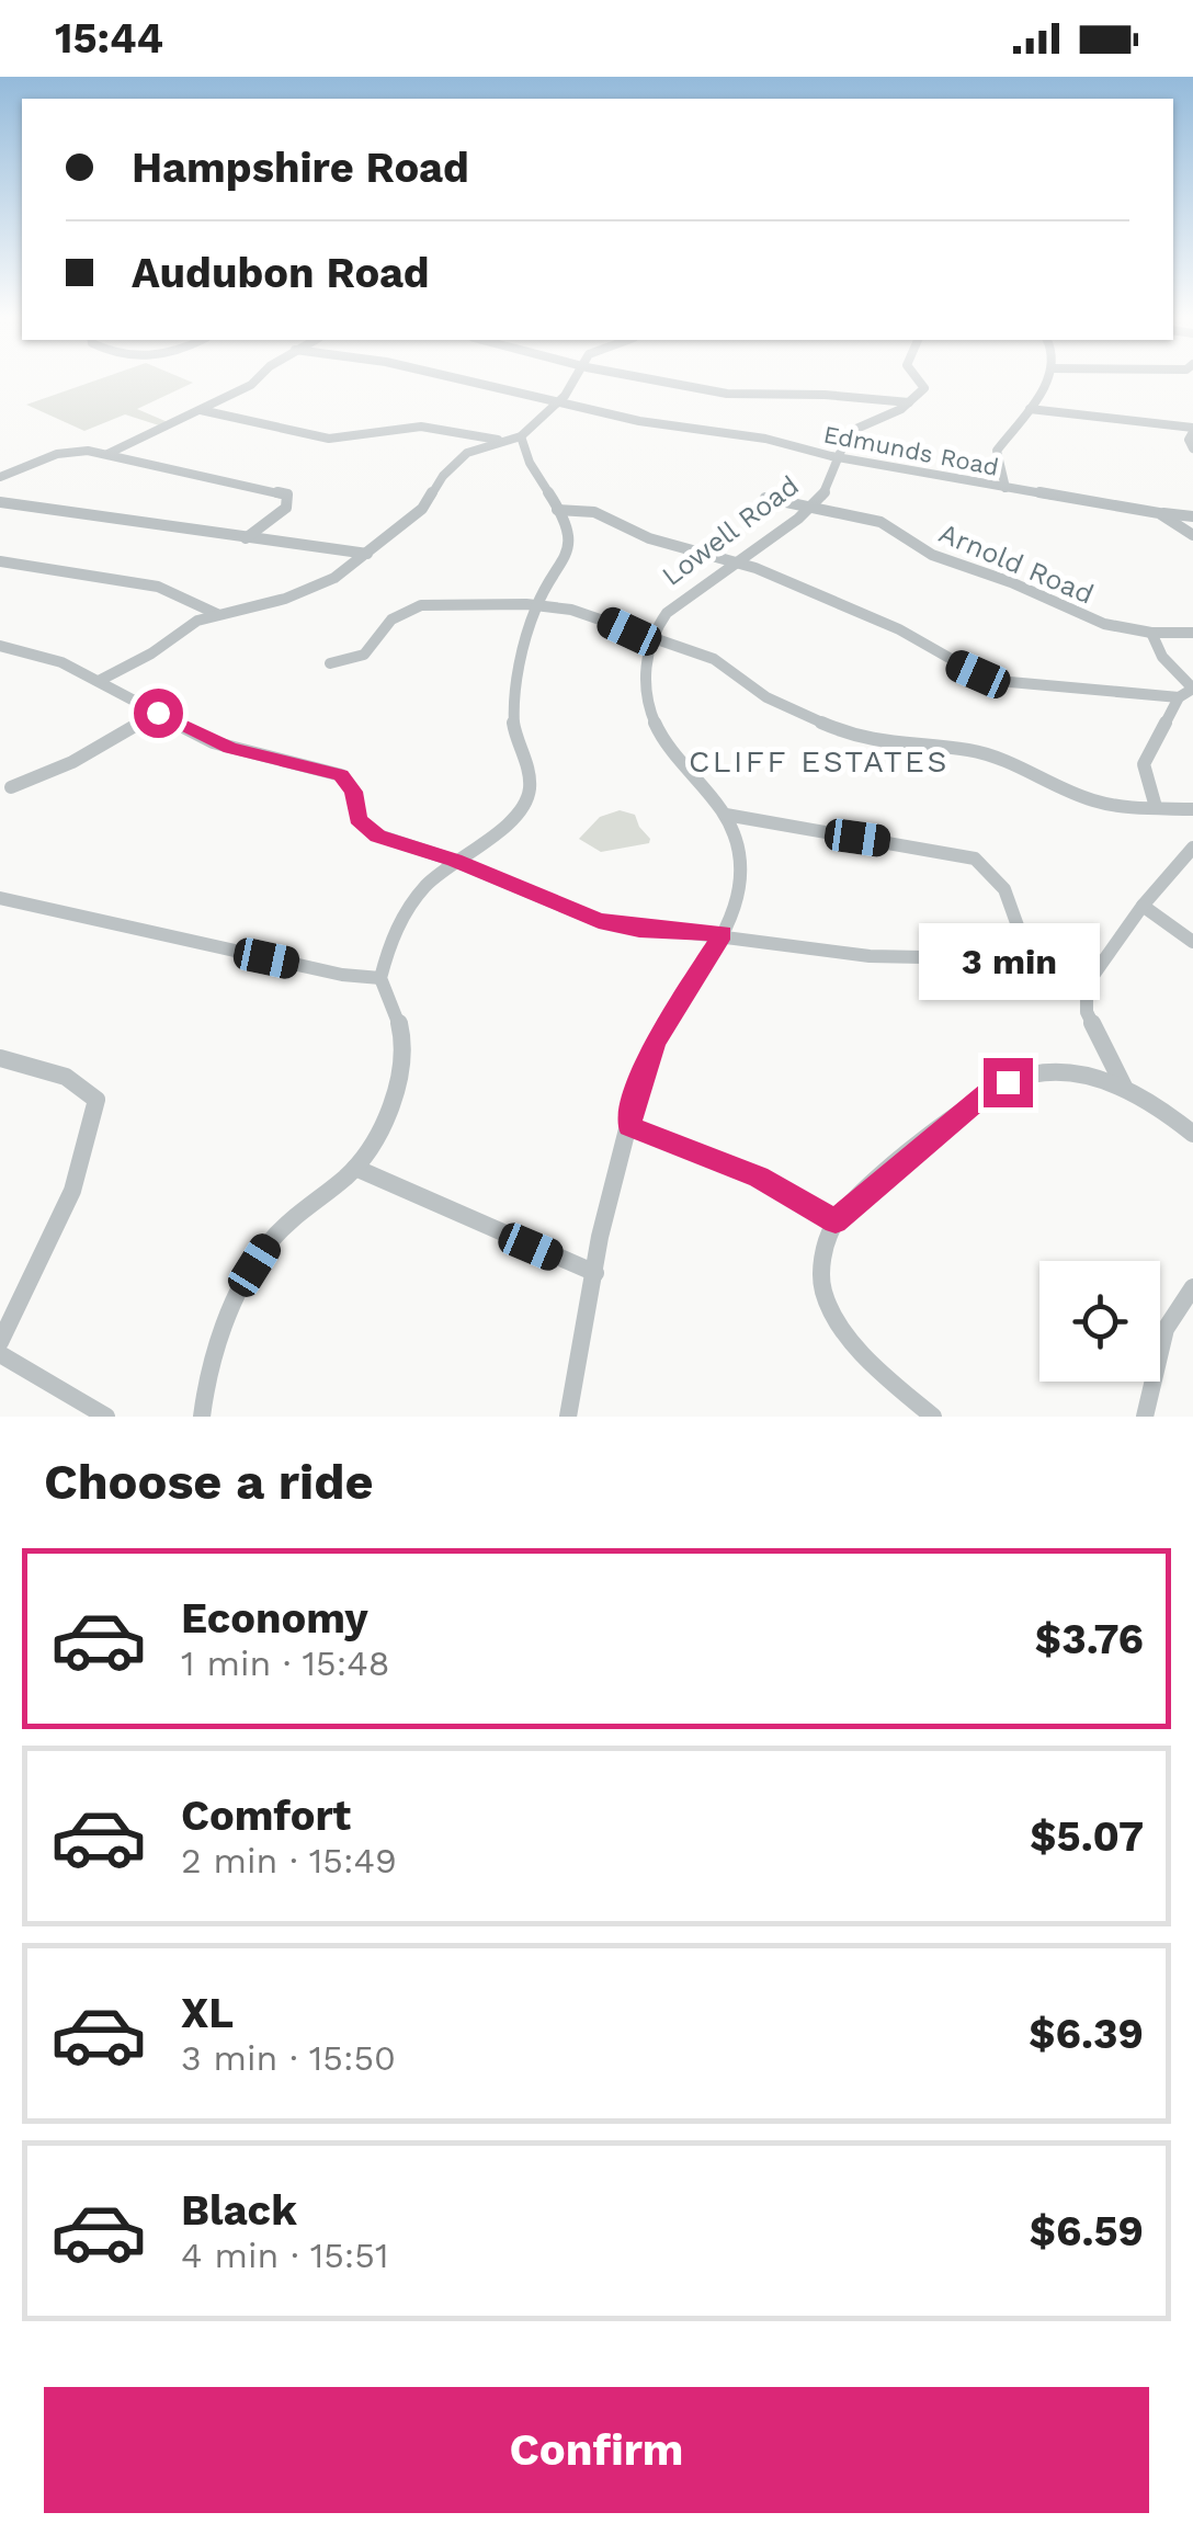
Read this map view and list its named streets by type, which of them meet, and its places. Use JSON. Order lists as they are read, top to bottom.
{
  "streets": {
    "street": ["Edmunds Road", "Lowell Road", "Arnold Road"]
  },
  "crossings": [
    ["Edmunds Road", "Lowell Road"],
    ["Lowell Road", "Arnold Road"]
  ],
  "districts": ["CLIFF ESTATES"],
  "page": {
    "status": "15:44",
    "banner": ["Hampshire Road", "Audubon Road"],
    "bubble": "3 min",
    "heading": "Choose a ride",
    "list": [
      {
        "name": "Economy",
        "note": "1 min · 15:48",
        "value": "$3.76"
      },
      {
        "name": "Comfort",
        "note": "2 min · 15:49",
        "value": "$5.07"
      },
      {
        "name": "XL",
        "note": "3 min · 15:50",
        "value": "$6.39"
      },
      {
        "name": "Black",
        "note": "4 min · 15:51",
        "value": "$6.59"
      }
    ],
    "buttons": "Confirm"
  }
}
